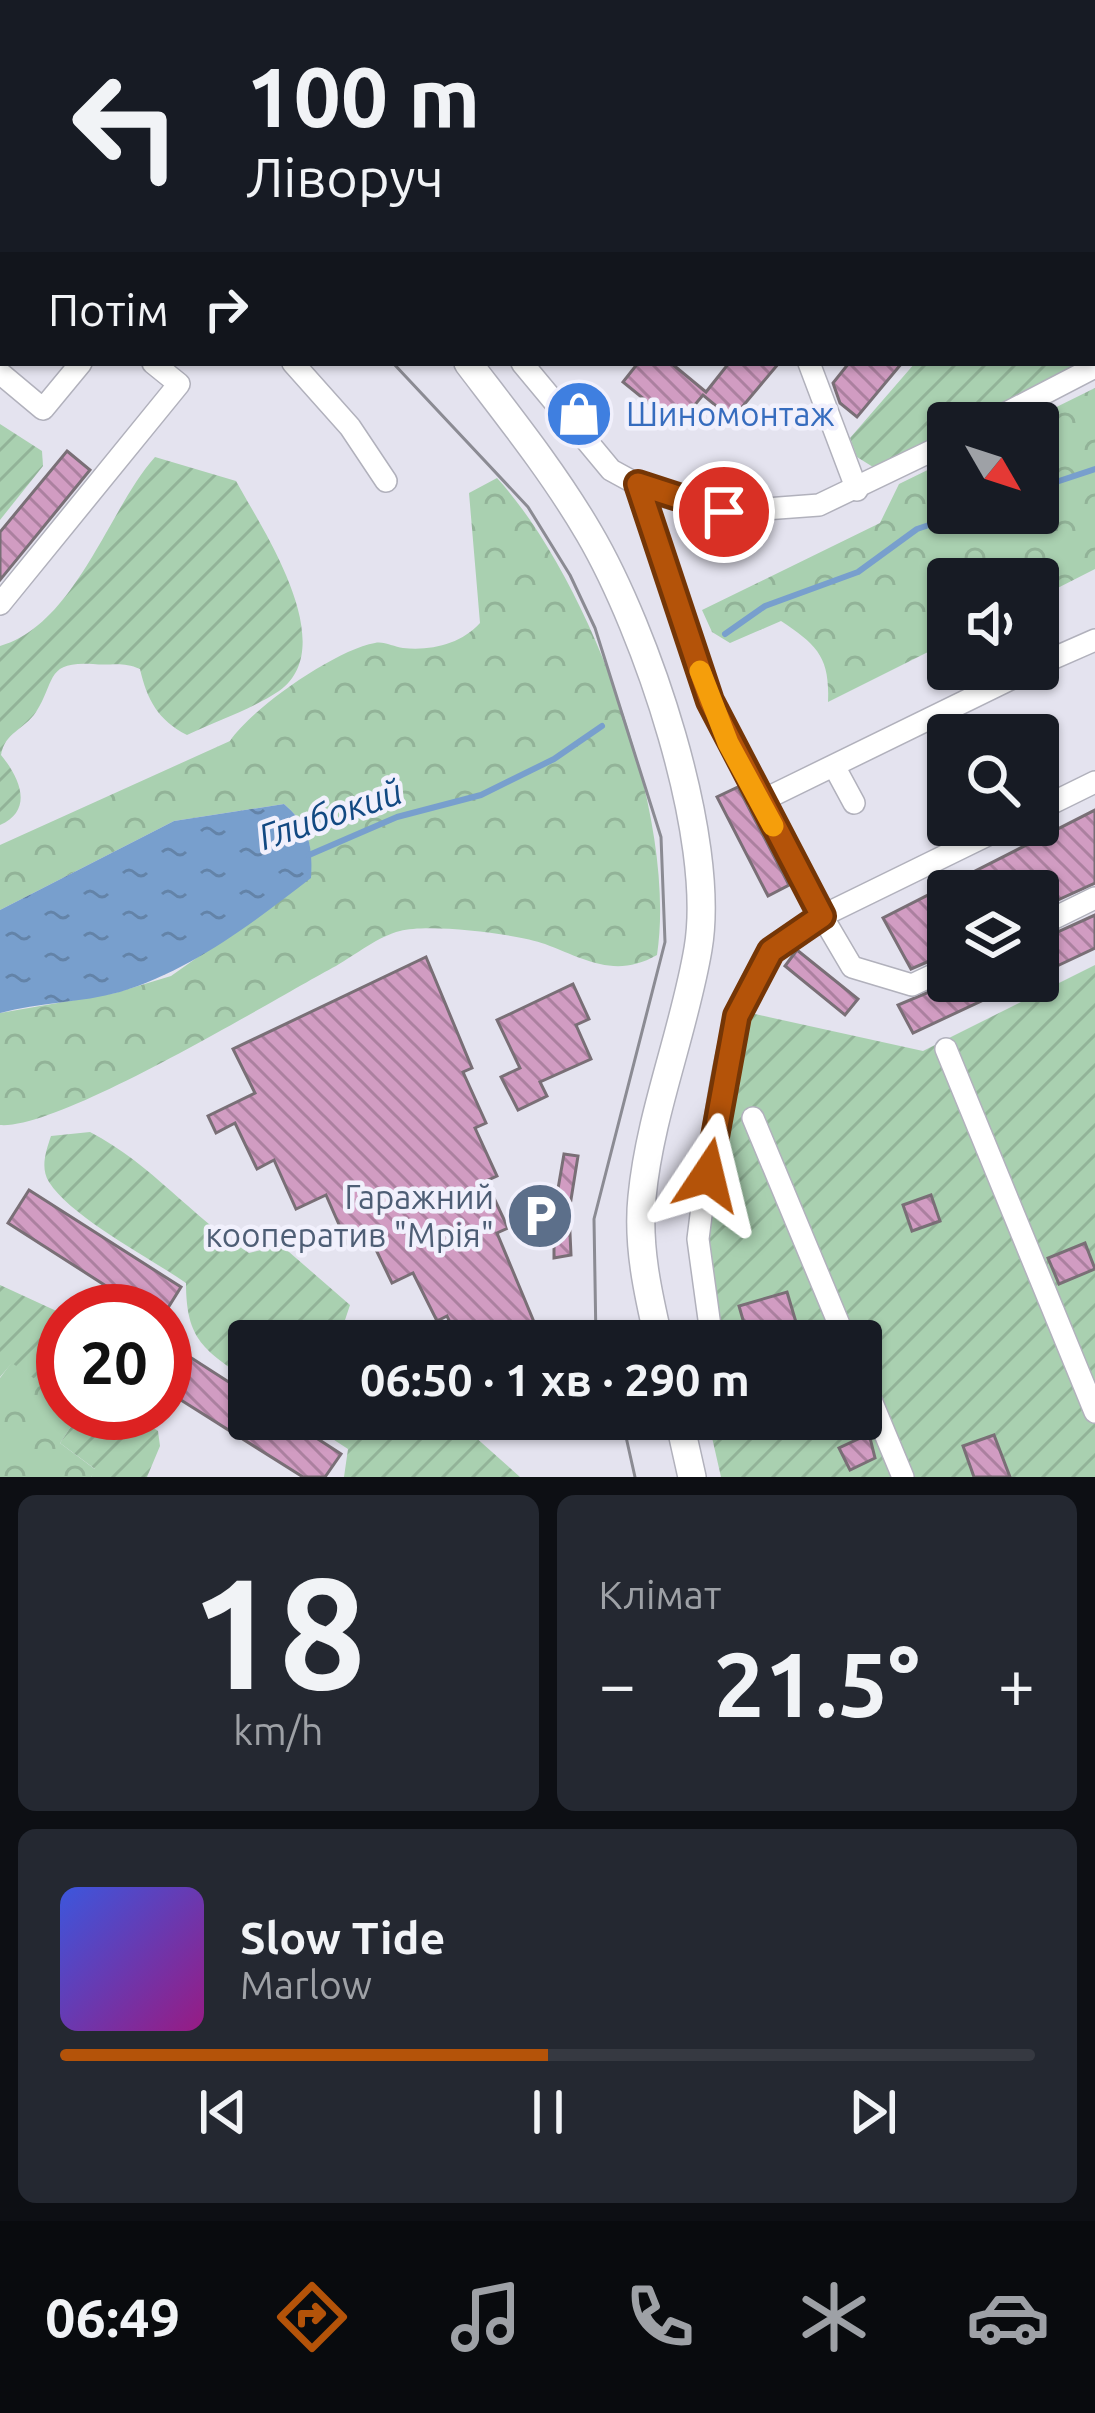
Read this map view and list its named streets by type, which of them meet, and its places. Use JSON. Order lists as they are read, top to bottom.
{
  "water": ["Глибокий"],
  "places": {
    "shop": ["Шиномонтаж"],
    "parking": ["Гаражний кооператив \"Мрія\""]
  },
  "north": "bottom right",
  "page": {
    "turn": ["100 m", "Ліворуч"],
    "then": "Потім",
    "limit": "20",
    "trip": "06:50 · 1 хв · 290 m",
    "tile": [
      ["18", "km/h"],
      "Клімат"
    ],
    "heat": ["−", "21.5°", "+"],
    "song": ["Slow Tide", "Marlow"],
    "tabs": "06:49"
  }
}
